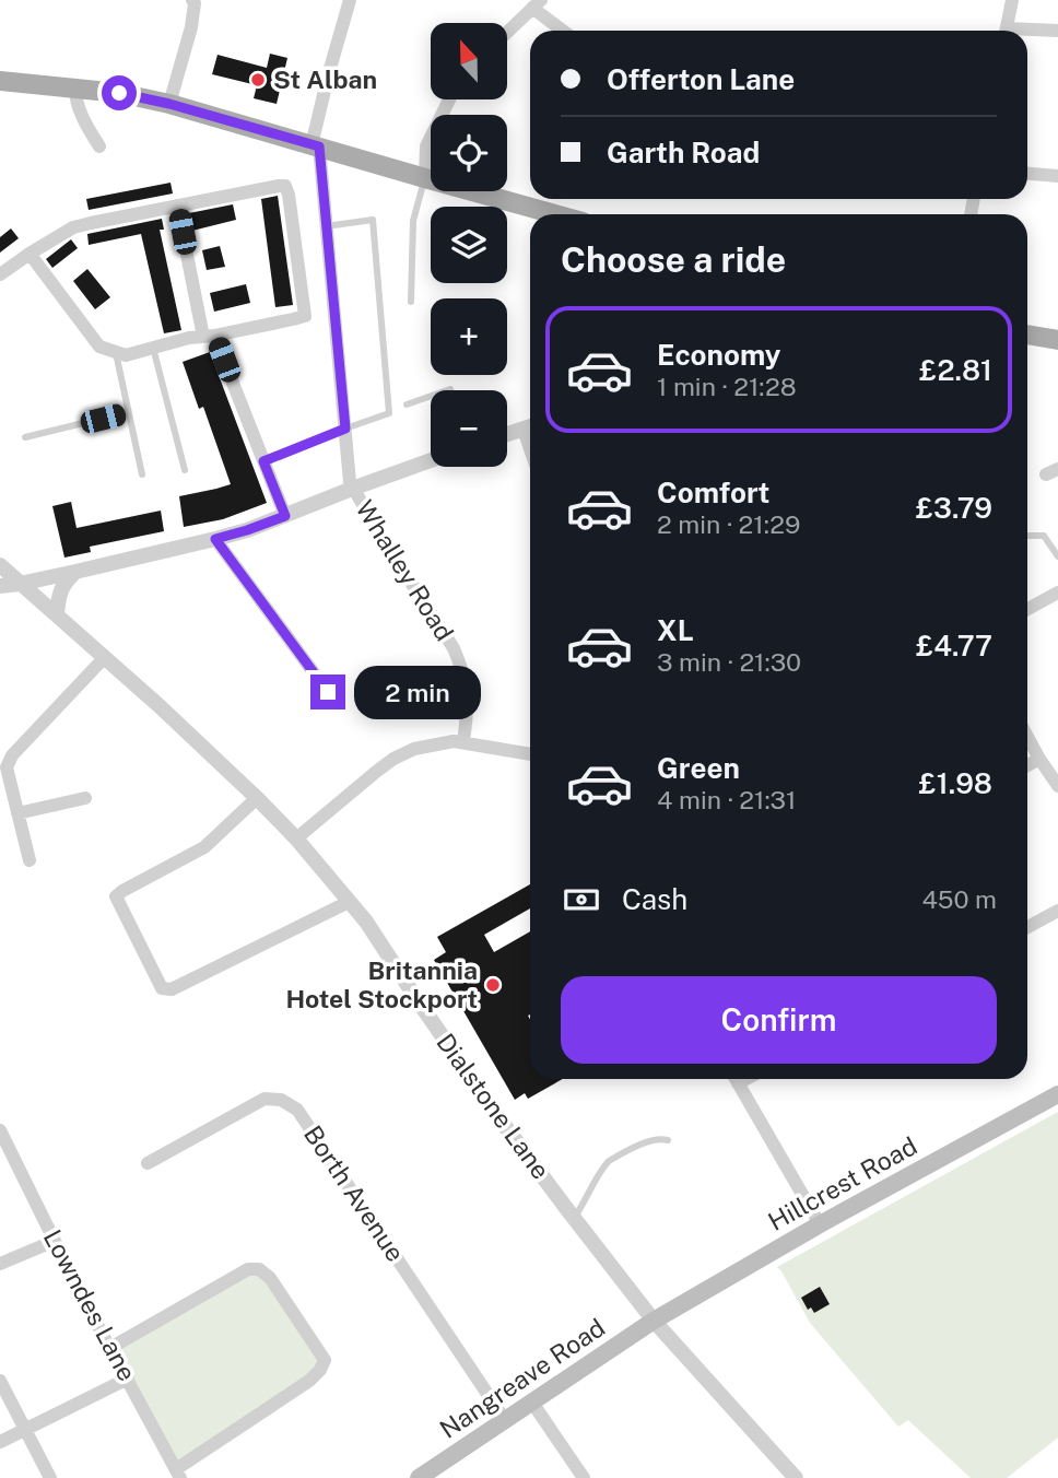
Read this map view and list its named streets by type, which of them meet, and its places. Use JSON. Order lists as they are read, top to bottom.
{
  "streets": {
    "main road": ["Hillcrest Road", "Nangreave Road"],
    "street": [
      "Whalley Road",
      "Dialstone Lane",
      "Borth Avenue",
      "Lowndes Lane"
    ]
  },
  "crossings": [
    ["Dialstone Lane", "Hillcrest Road"],
    ["Dialstone Lane", "Nangreave Road"],
    ["Hillcrest Road", "Nangreave Road"],
    ["Borth Avenue", "Nangreave Road"]
  ],
  "places": ["St Alban", "Britannia Hotel Stockport"],
  "north": "top",
  "page": {
    "map_buttons": ["+", "−"],
    "banner": ["Offerton Lane", "Garth Road"],
    "heading": "Choose a ride",
    "list": [
      {
        "name": "Economy",
        "note": "1 min · 21:28",
        "value": "£2.81"
      },
      {
        "name": "Comfort",
        "note": "2 min · 21:29",
        "value": "£3.79"
      },
      {
        "name": "XL",
        "note": "3 min · 21:30",
        "value": "£4.77"
      },
      {
        "name": "Green",
        "note": "4 min · 21:31",
        "value": "£1.98"
      }
    ],
    "bubble": "2 min",
    "pay": ["Cash", "450 m"],
    "buttons": "Confirm"
  }
}
